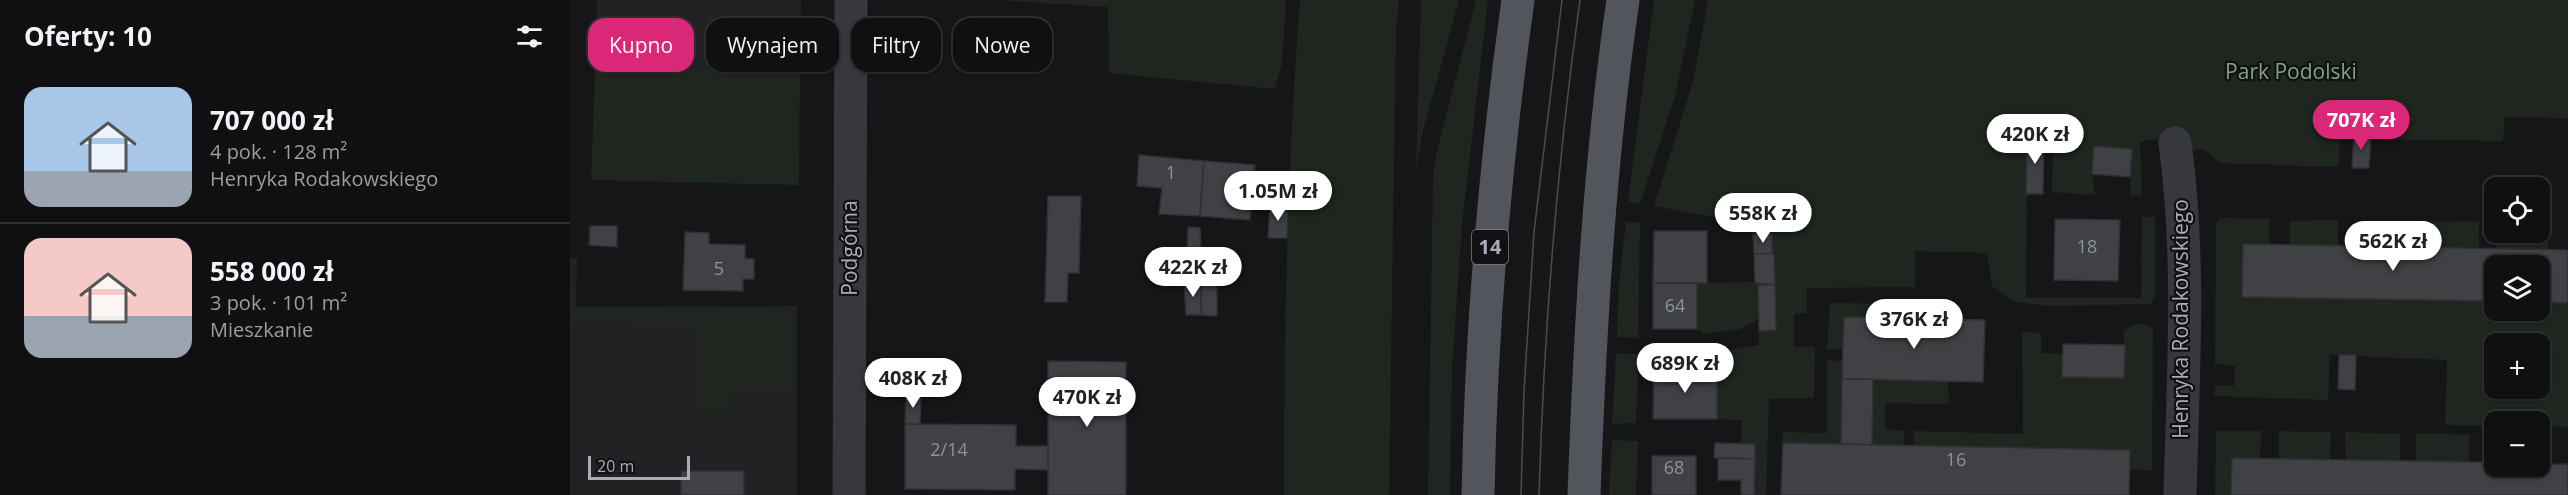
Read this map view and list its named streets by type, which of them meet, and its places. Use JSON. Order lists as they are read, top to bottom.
{
  "streets": {
    "main road": ["14"],
    "street": ["Podgórna", "Henryka Rodakowskiego"]
  },
  "parks": ["Park Podolski"],
  "house_numbers": [
    "1",
    "18",
    "5",
    "64",
    "2/14",
    "16",
    "68"
  ],
  "scale_bar": "20 m",
  "page": {
    "heading": "Oferty: 10",
    "chip": [
      "Kupno",
      "Wynajem",
      "Filtry",
      "Nowe"
    ],
    "list": [
      {
        "name": "707 000 zł",
        "note": "4 pok. · 128 m² · Henryka Rodakowskiego"
      },
      {
        "name": "558 000 zł",
        "note": "3 pok. · 101 m² · Mieszkanie"
      }
    ],
    "price": [
      "707K zł",
      "420K zł",
      "1.05M zł",
      "558K zł",
      "562K zł",
      "422K zł",
      "376K zł",
      "689K zł",
      "408K zł",
      "470K zł"
    ],
    "map_buttons": ["+", "−"],
    "scale": "20 m"
  }
}
